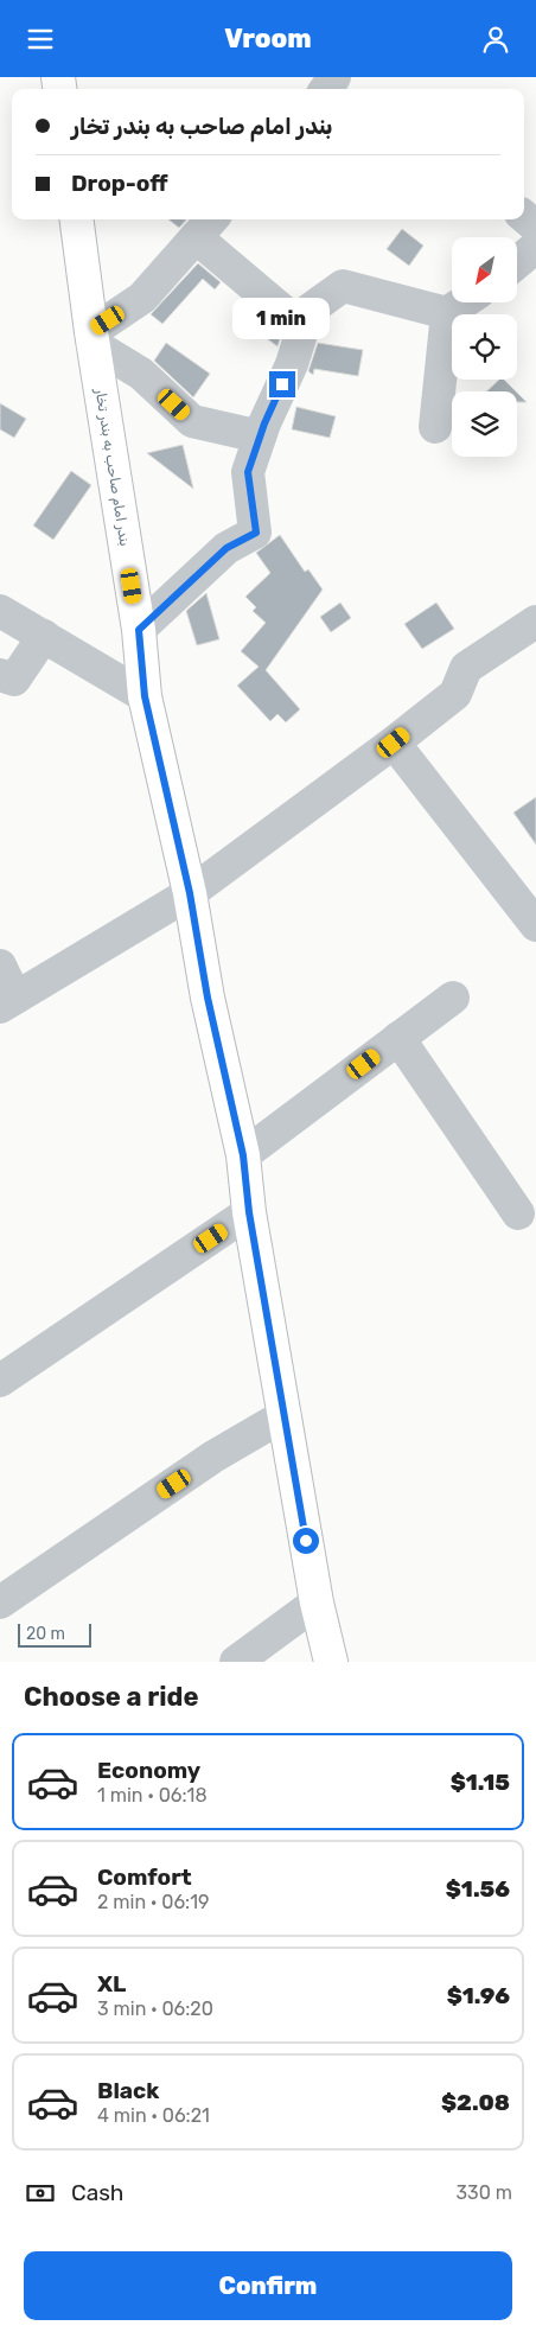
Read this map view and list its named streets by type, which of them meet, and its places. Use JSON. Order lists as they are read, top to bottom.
{
  "streets": {
    "main road": ["بندر امام صاحب به بندر تخار"]
  },
  "scale_bar": "20 m",
  "north": "bottom left",
  "page": {
    "header": "Vroom",
    "banner": ["بندر امام صاحب به بندر تخار", "Drop-off"],
    "bubble": "1 min",
    "scale": "20 m",
    "heading": "Choose a ride",
    "list": [
      {
        "name": "Economy",
        "note": "1 min · 06:18",
        "value": "$1.15"
      },
      {
        "name": "Comfort",
        "note": "2 min · 06:19",
        "value": "$1.56"
      },
      {
        "name": "XL",
        "note": "3 min · 06:20",
        "value": "$1.96"
      },
      {
        "name": "Black",
        "note": "4 min · 06:21",
        "value": "$2.08"
      }
    ],
    "pay": ["Cash", "330 m"],
    "buttons": "Confirm"
  }
}
